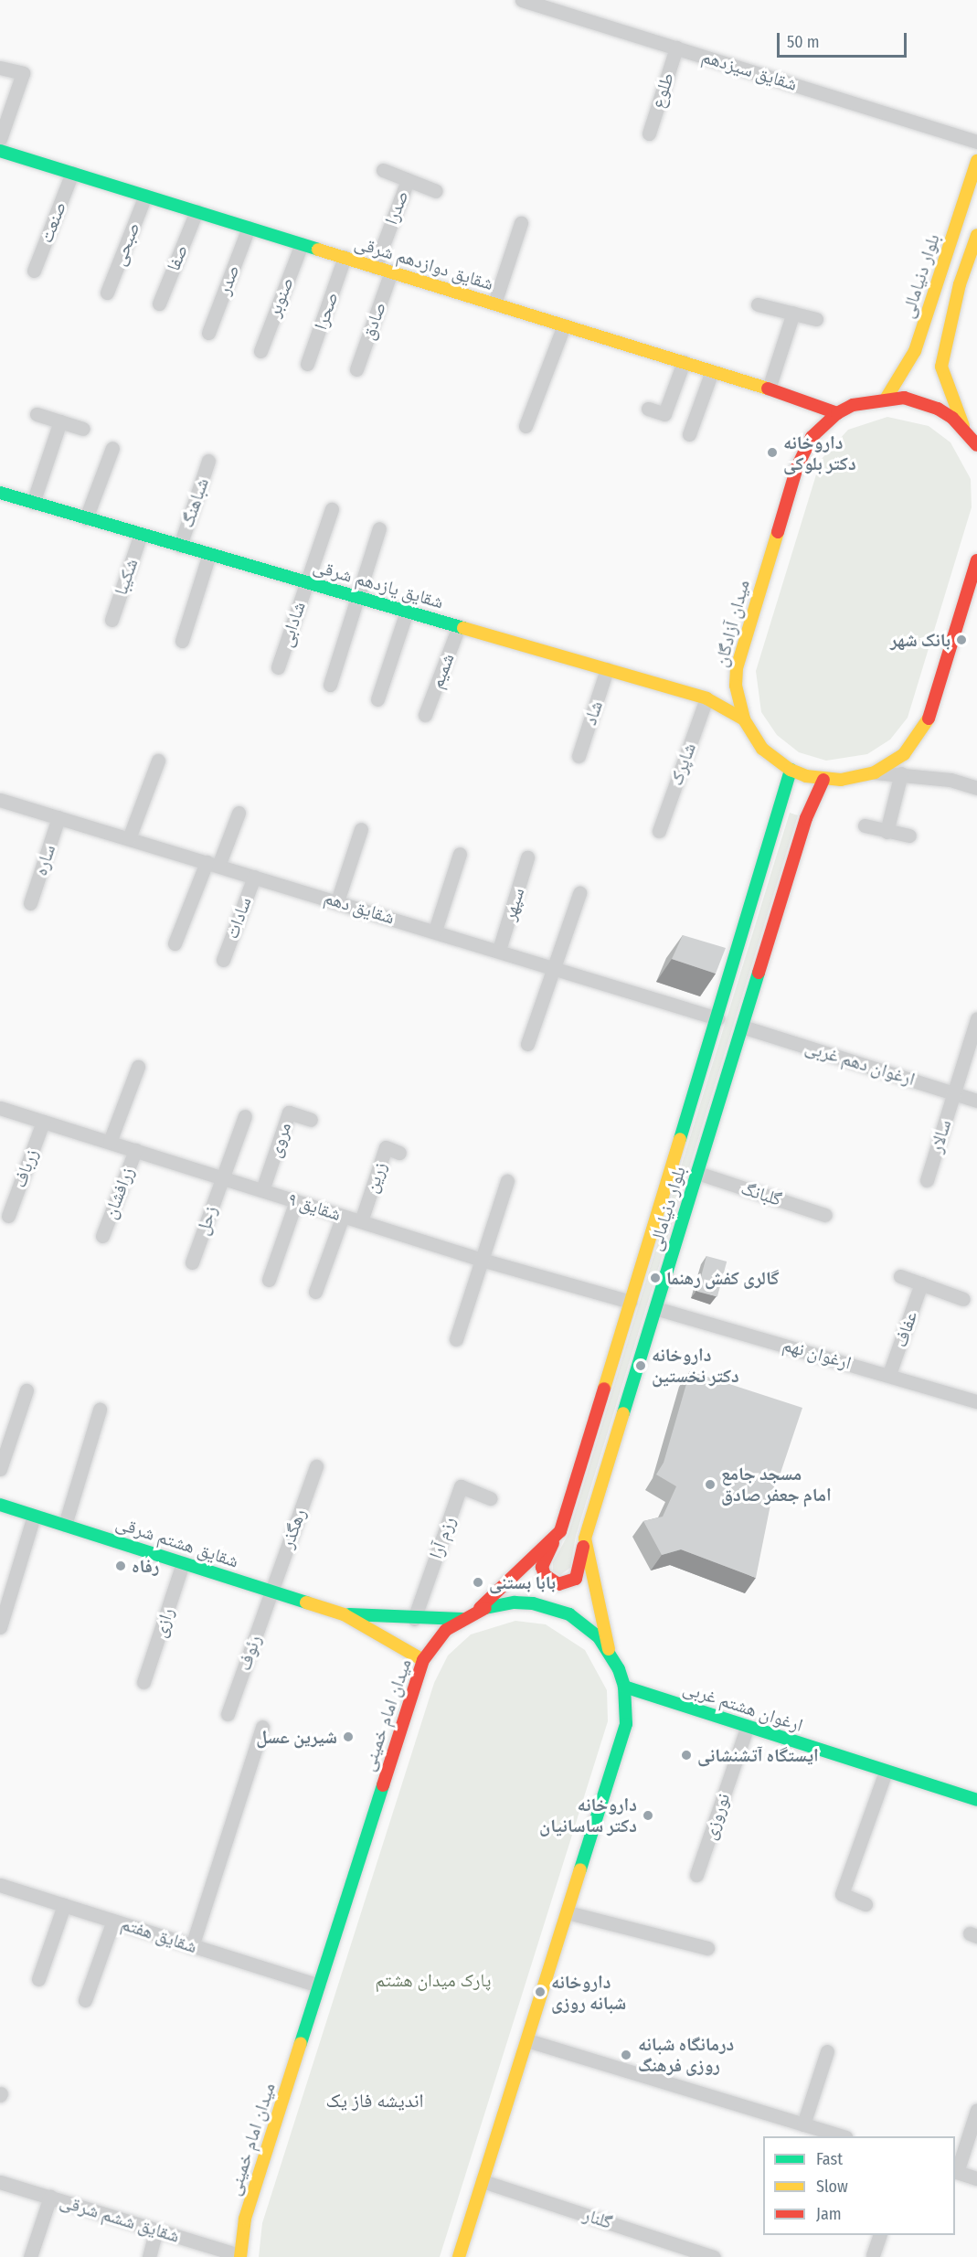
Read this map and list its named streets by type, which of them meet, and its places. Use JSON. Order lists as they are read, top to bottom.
{
  "streets": {
    "main road": [
      "شقایق دوازدهم شرقی",
      "بلوار دنیامالی",
      "شقایق یازدهم شرقی",
      "میدان آزادگان",
      "شقایق هشتم شرقی",
      "ارغوان هشتم غربی",
      "میدان امام خمینی"
    ],
    "street": [
      "شقایق سیزدهم",
      "طلوع",
      "صدرا",
      "صنعت",
      "صبحی",
      "صفا",
      "صدر",
      "صنوبر",
      "صحرا",
      "صادق",
      "شباهنگ",
      "شکیبا",
      "شادابی",
      "شمیم",
      "شاد",
      "شاپرک",
      "ساره",
      "سپهر",
      "شقایق دهم",
      "سادات",
      "ارغوان دهم غربی",
      "سالار",
      "مروی",
      "زرباف",
      "زرین",
      "زرافشان",
      "گلبانگ",
      "شقایق ۹",
      "زحل",
      "عفاف",
      "ارغوان نهم",
      "رهگذر",
      "رزم آرا",
      "رازی",
      "رئوف",
      "نوروزی",
      "شقایق هفتم",
      "شقایق ششم شرقی",
      "گلنار"
    ]
  },
  "crossings": [
    ["شقایق سیزدهم", "طلوع"],
    ["صدرا", "شقایق دوازدهم شرقی"],
    ["صنعت", "شقایق دوازدهم شرقی"],
    ["صبحی", "شقایق دوازدهم شرقی"],
    ["صفا", "شقایق دوازدهم شرقی"],
    ["شقایق دوازدهم شرقی", "صدر"],
    ["شقایق دوازدهم شرقی", "صنوبر"],
    ["شقایق دوازدهم شرقی", "صحرا"],
    ["شقایق دوازدهم شرقی", "صادق"],
    ["شقایق دوازدهم شرقی", "میدان آزادگان"],
    ["بلوار دنیامالی", "میدان آزادگان"],
    ["بلوار دنیامالی", "شقایق دهم"],
    ["بلوار دنیامالی", "ارغوان دهم غربی"],
    ["بلوار دنیامالی", "گلبانگ"],
    ["بلوار دنیامالی", "شقایق ۹"],
    ["بلوار دنیامالی", "ارغوان نهم"],
    ["بلوار دنیامالی", "میدان امام خمینی"],
    ["شباهنگ", "شقایق یازدهم شرقی"],
    ["شکیبا", "شقایق یازدهم شرقی"],
    ["شقایق یازدهم شرقی", "میدان آزادگان"],
    ["شقایق یازدهم شرقی", "شادابی"],
    ["شقایق یازدهم شرقی", "شمیم"],
    ["شقایق یازدهم شرقی", "شاد"],
    ["شقایق یازدهم شرقی", "شاپرک"],
    ["ساره", "شقایق دهم"],
    ["سپهر", "شقایق دهم"],
    ["شقایق دهم", "سادات"],
    ["ارغوان دهم غربی", "سالار"],
    ["مروی", "شقایق ۹"],
    ["زرباف", "شقایق ۹"],
    ["زرین", "شقایق ۹"],
    ["زرافشان", "شقایق ۹"],
    ["شقایق ۹", "زحل"],
    ["عفاف", "ارغوان نهم"],
    ["رهگذر", "شقایق هشتم شرقی"],
    ["رهگذر", "رئوف"],
    ["رزم آرا", "شقایق هشتم شرقی"],
    ["شقایق هشتم شرقی", "رازی"],
    ["شقایق هشتم شرقی", "رئوف"],
    ["شقایق هشتم شرقی", "میدان امام خمینی"],
    ["ارغوان هشتم غربی", "میدان امام خمینی"],
    ["ارغوان هشتم غربی", "نوروزی"],
    ["میدان امام خمینی", "شقایق هفتم"],
    ["میدان امام خمینی", "شقایق ششم شرقی"],
    ["میدان امام خمینی", "گلنار"]
  ],
  "districts": ["اندیشه فاز یک"],
  "parks": ["پارک میدان هشتم"],
  "places": [
    "داروخانه دکتر بلوکی",
    "بانک شهر",
    "گالری کفش رهنما",
    "داروخانه دکتر نخستین",
    "مسجد جامع امام جعفر صادق",
    "رفاه",
    "بابا بستنی",
    "شیرین عسل",
    "ایستگاه آتشنشانی",
    "داروخانه دکتر ساسانیان",
    "داروخانه شبانه روزی",
    "درمانگاه شبانه روزی فرهنگ"
  ],
  "legend": ["Fast", "Slow", "Jam"],
  "scale_bar": "50 m"
}
